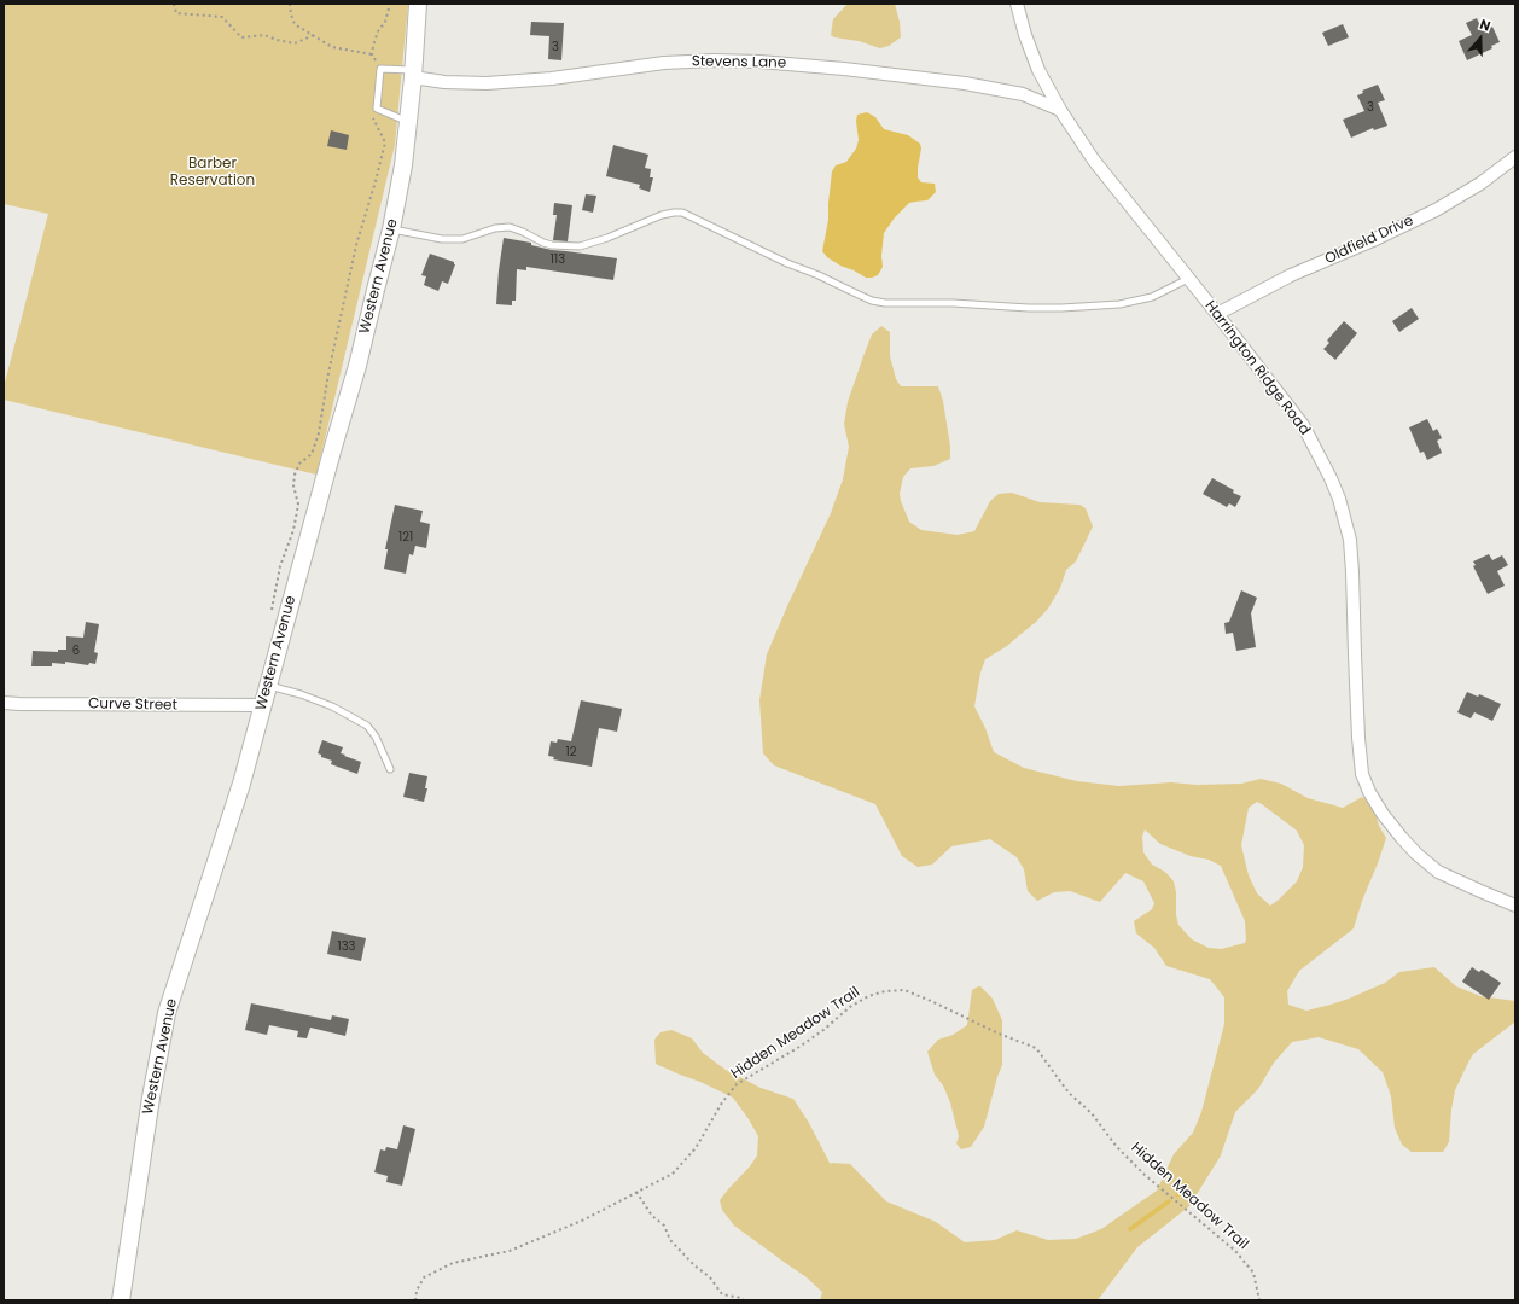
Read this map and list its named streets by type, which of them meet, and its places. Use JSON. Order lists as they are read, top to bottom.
{
  "streets": {
    "street": [
      "Stevens Lane",
      "Oldfield Drive",
      "Western Avenue",
      "Harrington Ridge Road",
      "Curve Street"
    ],
    "path": ["Hidden Meadow Trail"]
  },
  "crossings": [
    ["Stevens Lane", "Western Avenue"],
    ["Stevens Lane", "Harrington Ridge Road"],
    ["Oldfield Drive", "Harrington Ridge Road"],
    ["Western Avenue", "Curve Street"]
  ],
  "parks": ["Barber Reservation"],
  "house_numbers": [
    "3",
    "3",
    "113",
    "121",
    "6",
    "12",
    "133"
  ],
  "north": "top"
}
